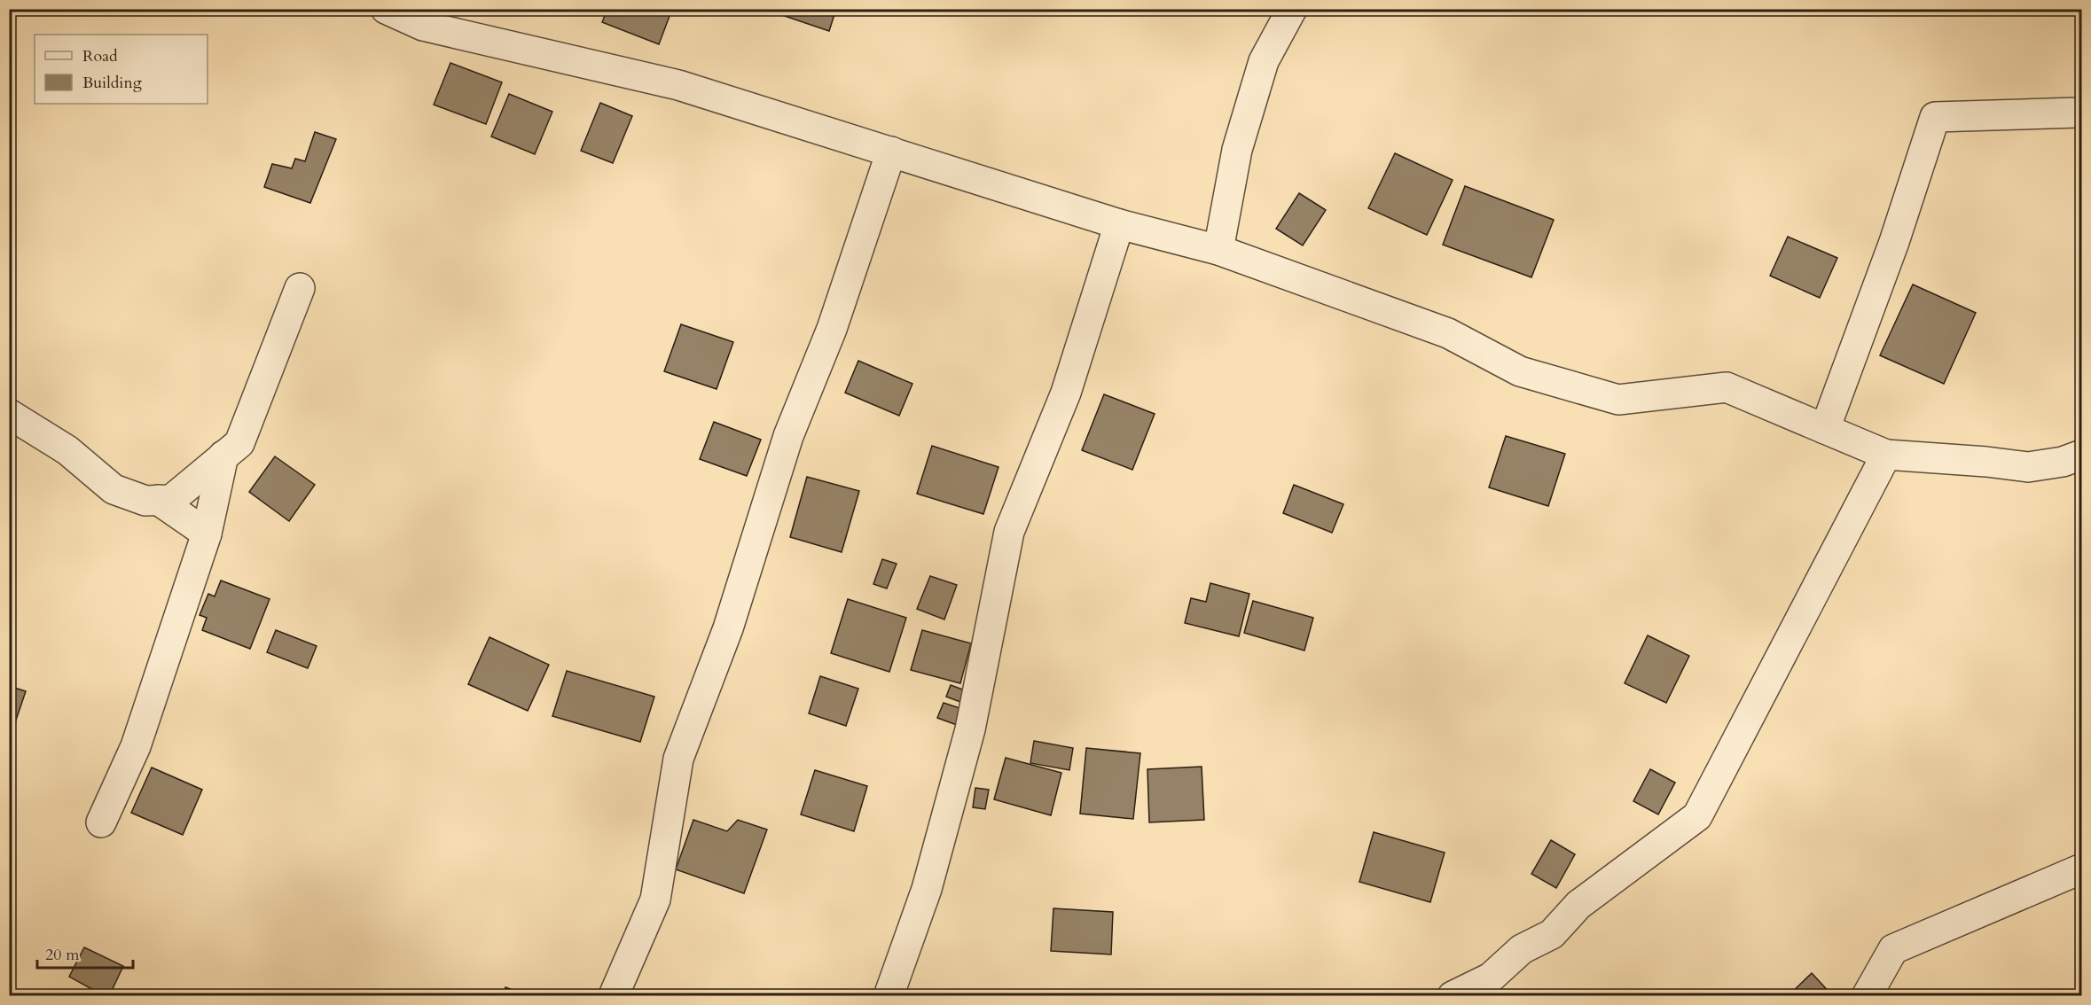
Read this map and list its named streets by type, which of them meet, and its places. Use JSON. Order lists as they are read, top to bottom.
{
  "legend": ["Road", "Building"],
  "scale_bar": "20 m"
}
